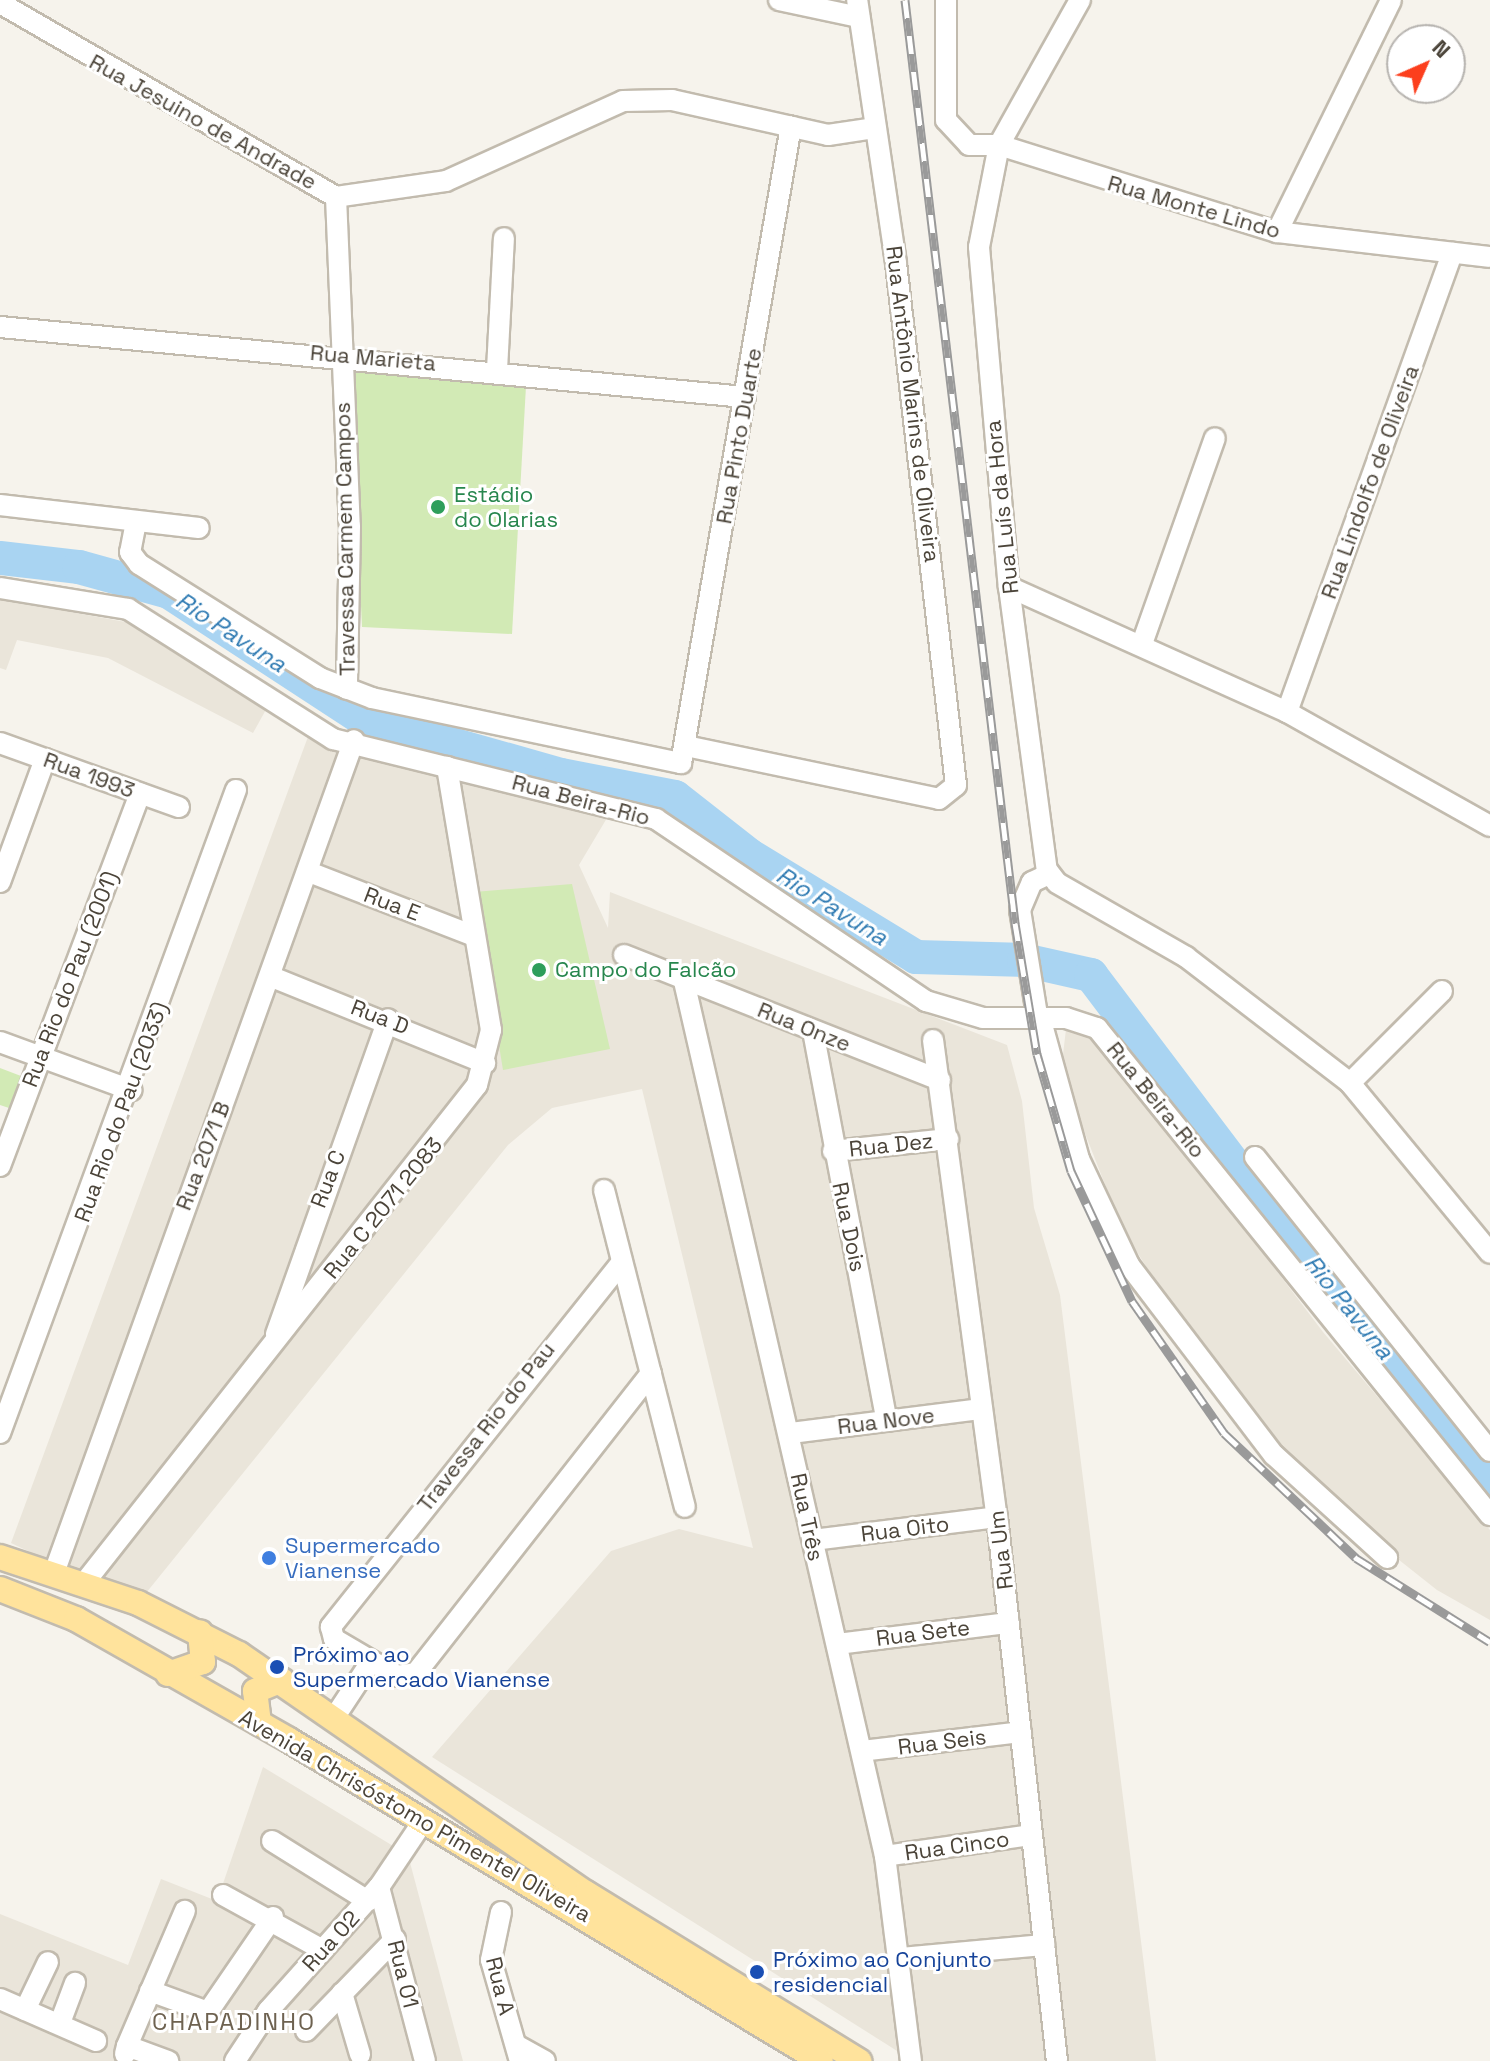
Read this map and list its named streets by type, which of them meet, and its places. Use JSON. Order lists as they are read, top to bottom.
{
  "streets": {
    "main road": ["Avenida Chrisóstomo Pimentel Oliveira"],
    "street": [
      "Rua Jesuino de Andrade",
      "Rua Monte Lindo",
      "Rua Marieta",
      "Rua Antônio Marins de Oliveira",
      "Rua Pinto Duarte",
      "Rua Lindolfo de Oliveira",
      "Rua Luís da Hora",
      "Travessa Carmem Campos",
      "Rua 1993",
      "Rua Beira-Rio",
      "Rua E",
      "Rua Rio do Pau (2001)",
      "Rua D",
      "Rua Onze",
      "Rua Rio do Pau (2033)",
      "Rua Dez",
      "Rua 2071 B",
      "Rua C",
      "Rua C 2071 2083",
      "Rua Dois",
      "Rua Nove",
      "Travessa Rio do Pau",
      "Rua Três",
      "Rua Oito",
      "Rua Um",
      "Rua Sete",
      "Rua Seis",
      "Rua Cinco",
      "Rua 02",
      "Rua 01",
      "Rua A"
    ]
  },
  "crossings": [
    ["Rua Jesuino de Andrade", "Rua Antônio Marins de Oliveira"],
    ["Rua Jesuino de Andrade", "Rua Pinto Duarte"],
    ["Rua Jesuino de Andrade", "Travessa Carmem Campos"],
    ["Rua Monte Lindo", "Rua Lindolfo de Oliveira"],
    ["Rua Monte Lindo", "Rua Luís da Hora"],
    ["Rua Marieta", "Rua Pinto Duarte"],
    ["Rua Marieta", "Travessa Carmem Campos"],
    ["Rua Antônio Marins de Oliveira", "Rua Pinto Duarte"],
    ["Rua 1993", "Rua Rio do Pau (2001)"],
    ["Rua Beira-Rio", "Rua 2071 B"],
    ["Rua Beira-Rio", "Rua C 2071 2083"],
    ["Rua E", "Rua 2071 B"],
    ["Rua E", "Rua C 2071 2083"],
    ["Rua D", "Rua 2071 B"],
    ["Rua D", "Rua C"],
    ["Rua D", "Rua C 2071 2083"],
    ["Rua Onze", "Rua Dois"],
    ["Rua Onze", "Rua Três"],
    ["Rua Onze", "Rua Um"],
    ["Rua Dez", "Rua Dois"],
    ["Rua Dez", "Rua Um"],
    ["Rua 2071 B", "Avenida Chrisóstomo Pimentel Oliveira"],
    ["Rua C", "Rua C 2071 2083"],
    ["Rua C 2071 2083", "Avenida Chrisóstomo Pimentel Oliveira"],
    ["Rua Dois", "Rua Nove"],
    ["Rua Nove", "Rua Três"],
    ["Rua Nove", "Rua Um"],
    ["Rua Três", "Rua Oito"],
    ["Rua Três", "Rua Sete"],
    ["Rua Três", "Rua Seis"],
    ["Rua Três", "Rua Cinco"],
    ["Rua Oito", "Rua Um"],
    ["Rua Um", "Rua Sete"],
    ["Rua Um", "Rua Seis"],
    ["Rua Um", "Rua Cinco"],
    ["Avenida Chrisóstomo Pimentel Oliveira", "Rua 02"],
    ["Rua 02", "Rua 01"]
  ],
  "districts": ["CHAPADINHO"],
  "water": ["Rio Pavuna"],
  "places": [
    "Estádio do Olarias",
    "Campo do Falcão",
    "Supermercado Vianense",
    "Próximo ao Supermercado Vianense",
    "Próximo ao Conjunto residencial"
  ],
  "north": "top right"
}
